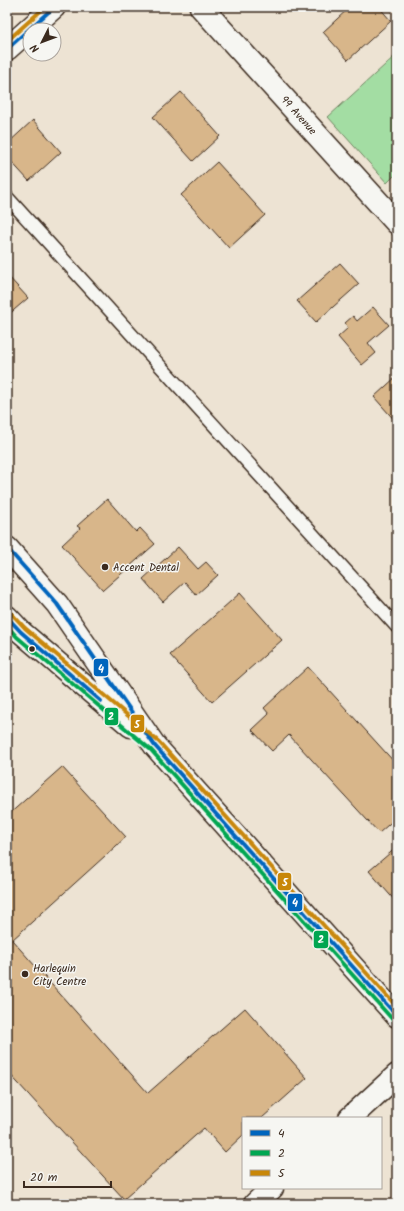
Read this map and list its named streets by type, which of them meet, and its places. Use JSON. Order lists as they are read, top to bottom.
{
  "streets": {
    "main road": ["99 Avenue"]
  },
  "places": ["Accent Dental", "Harlequin City Centre"],
  "lines": ["transit line 4", "transit line 5", "transit line 2"],
  "legend": ["4", "2", "5"],
  "scale_bar": "20 m",
  "north": "bottom left"
}
